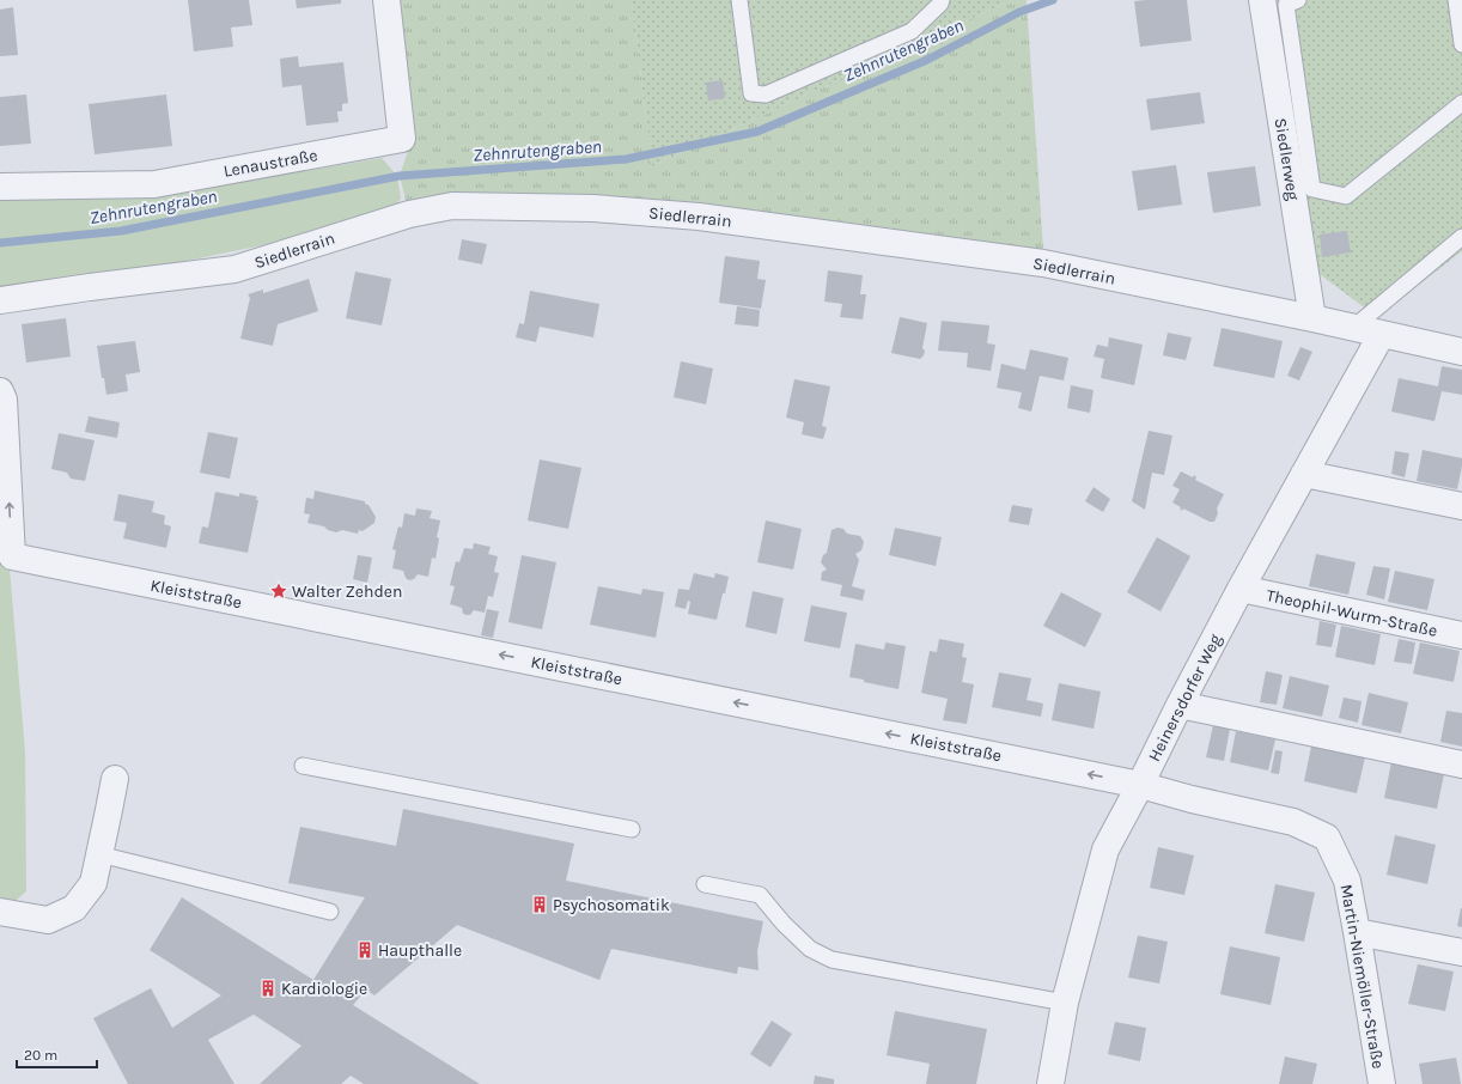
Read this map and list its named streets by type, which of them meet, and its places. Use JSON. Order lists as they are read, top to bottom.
{
  "streets": {
    "street": [
      "Siedlerweg",
      "Lenaustraße",
      "Siedlerrain",
      "Kleiststraße",
      "Theophil-Wurm-Straße",
      "Heinersdorfer Weg",
      "Martin-Niemöller-Straße"
    ]
  },
  "crossings": [
    ["Siedlerweg", "Siedlerrain"],
    ["Siedlerrain", "Heinersdorfer Weg"],
    ["Kleiststraße", "Heinersdorfer Weg"],
    ["Kleiststraße", "Martin-Niemöller-Straße"],
    ["Theophil-Wurm-Straße", "Heinersdorfer Weg"],
    ["Heinersdorfer Weg", "Martin-Niemöller-Straße"]
  ],
  "one_way": ["Kleiststraße"],
  "water": ["Zehnrutengraben"],
  "places": {
    "place": ["Walter Zehden"],
    "building": ["Psychosomatik", "Haupthalle", "Kardiologie"]
  },
  "scale_bar": "20 m"
}
